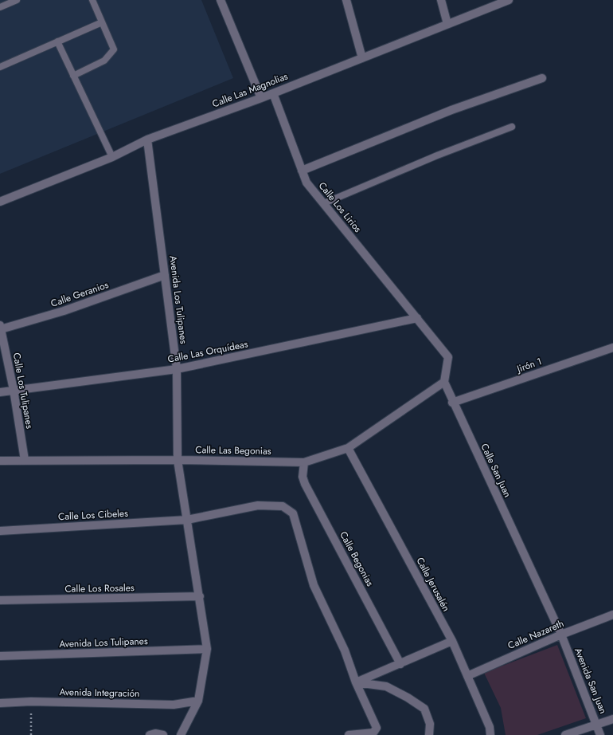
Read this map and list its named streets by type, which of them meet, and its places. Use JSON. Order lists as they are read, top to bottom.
{
  "streets": {
    "street": [
      "Calle Las Magnolias",
      "Calle Los Lirios",
      "Calle Geranios",
      "Avenida Los Tulipanes",
      "Calle Las Orquídeas",
      "Jirón 1",
      "Calle Los Tulipanes",
      "Calle Las Begonias",
      "Calle San Juan",
      "Calle Los Cibeles",
      "Calle Begonias",
      "Calle Jerusalén",
      "Calle Los Rosales",
      "Calle Nazareth",
      "Avenida San Juan",
      "Avenida Integración"
    ]
  },
  "crossings": [
    ["Calle Las Magnolias", "Calle Los Lirios"],
    ["Calle Las Magnolias", "Avenida Los Tulipanes"],
    ["Calle Los Lirios", "Calle Las Orquídeas"],
    ["Calle Geranios", "Avenida Los Tulipanes"],
    ["Calle Geranios", "Calle Los Tulipanes"],
    ["Avenida Los Tulipanes", "Calle Las Orquídeas"],
    ["Avenida Los Tulipanes", "Calle Las Begonias"],
    ["Avenida Los Tulipanes", "Calle Los Cibeles"],
    ["Avenida Los Tulipanes", "Calle Los Rosales"],
    ["Avenida Los Tulipanes", "Avenida Integración"],
    ["Calle Las Orquídeas", "Calle Los Tulipanes"],
    ["Jirón 1", "Calle San Juan"],
    ["Calle Los Tulipanes", "Calle Las Begonias"],
    ["Calle Las Begonias", "Calle San Juan"],
    ["Calle Las Begonias", "Calle Begonias"],
    ["Calle Las Begonias", "Calle Jerusalén"],
    ["Calle San Juan", "Calle Nazareth"],
    ["Calle San Juan", "Avenida San Juan"],
    ["Calle Jerusalén", "Calle Nazareth"],
    ["Calle Nazareth", "Avenida San Juan"]
  ]
}
